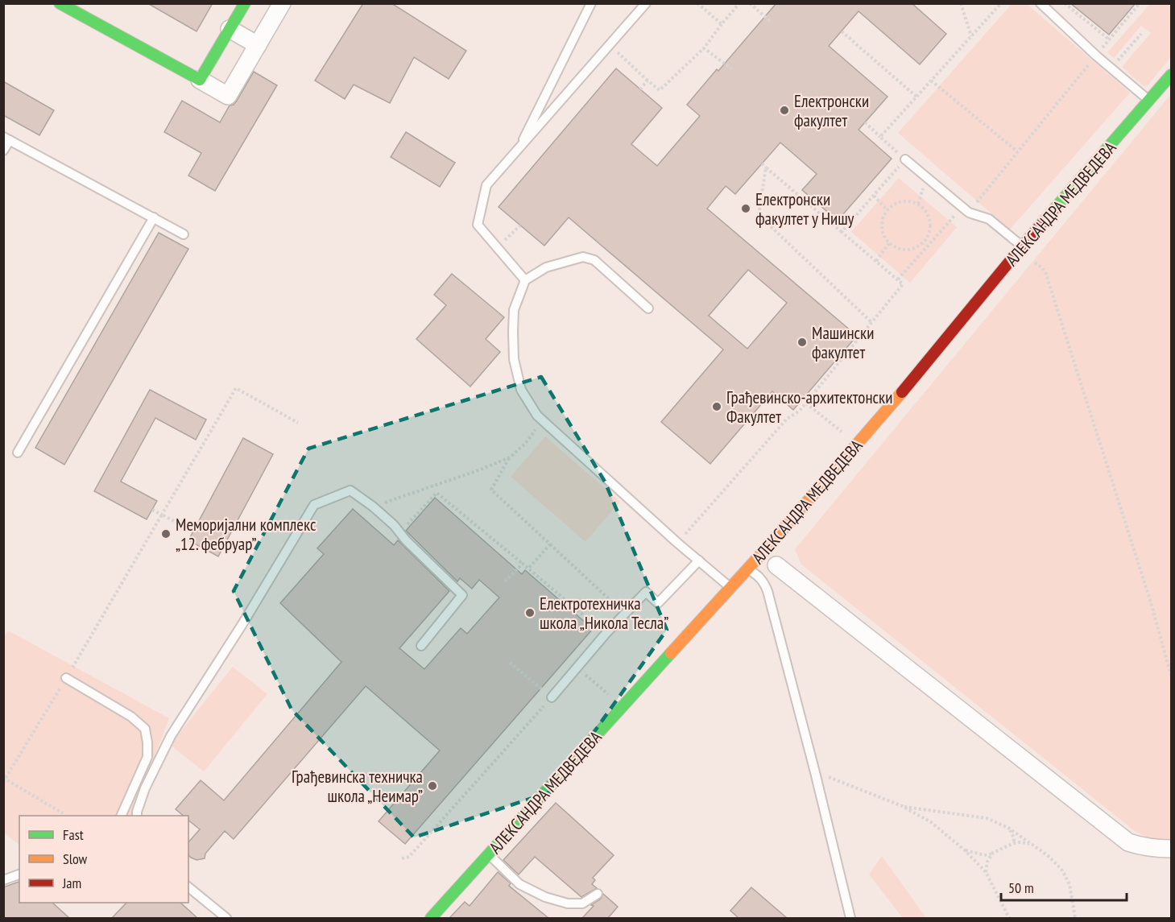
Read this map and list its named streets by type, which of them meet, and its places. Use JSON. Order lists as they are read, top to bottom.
{
  "streets": {
    "main road": ["АЛЕКСАНДРА МЕДВЕДЕВА"]
  },
  "places": [
    "Електронски факултет",
    "Електронски факултет у Нишу",
    "Машински факултет",
    "Грађевинско-архитектонски Факултет",
    "Меморијални комплекс „12. фебруар”",
    "Електротехничка школа „Никола Тесла”",
    "Грађевинска техничка школа „Неимар”"
  ],
  "legend": ["Fast", "Slow", "Jam"],
  "scale_bar": "50 m"
}
